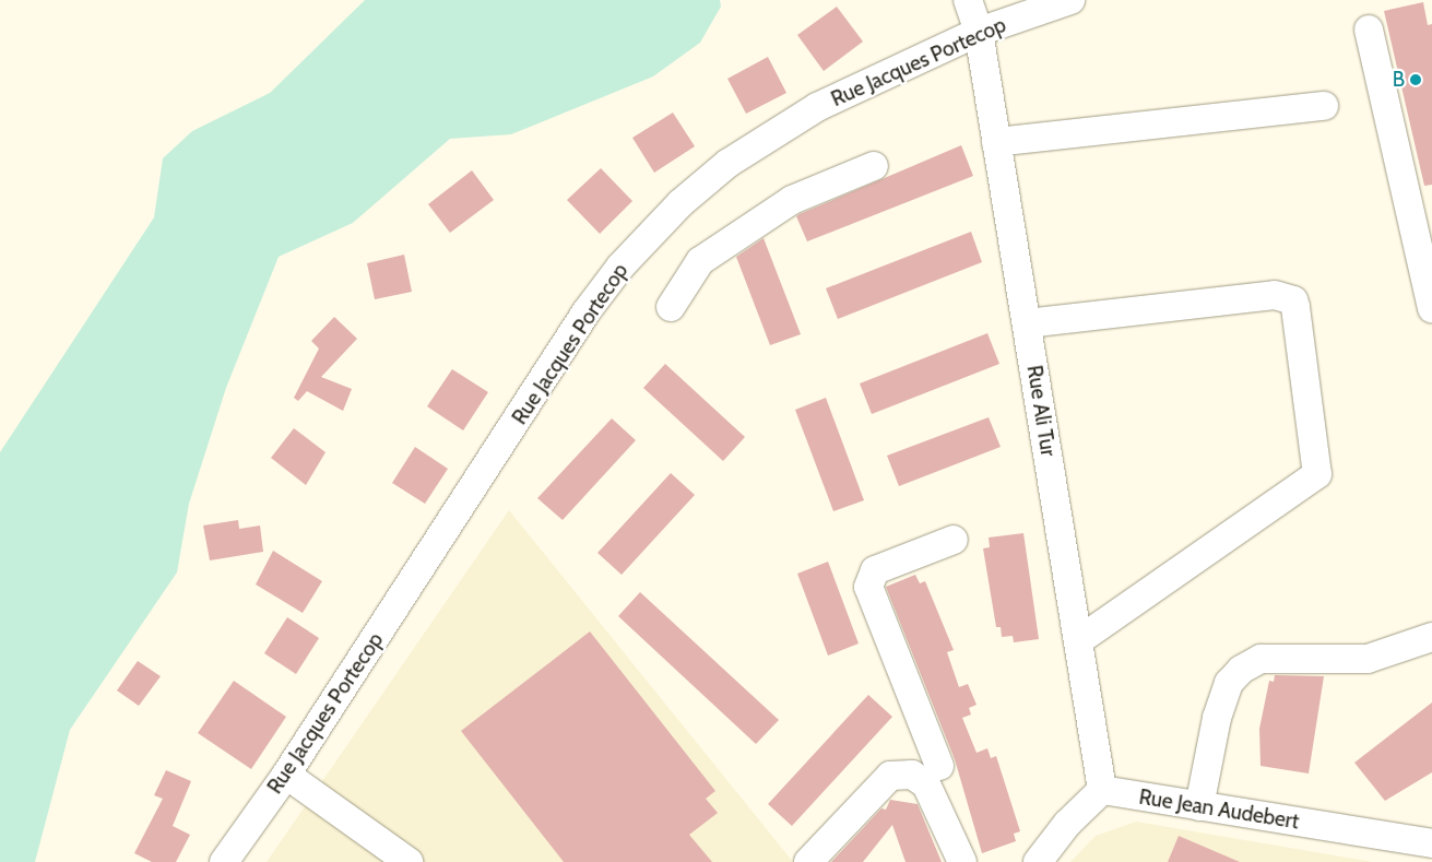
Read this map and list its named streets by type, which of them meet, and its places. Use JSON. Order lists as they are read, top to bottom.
{
  "streets": {
    "street": ["Rue Jacques Portecop", "Rue Ali Tur", "Rue Jean Audebert"]
  },
  "crossings": [
    ["Rue Jacques Portecop", "Rue Ali Tur"],
    ["Rue Ali Tur", "Rue Jean Audebert"]
  ],
  "places": ["B"]
}
